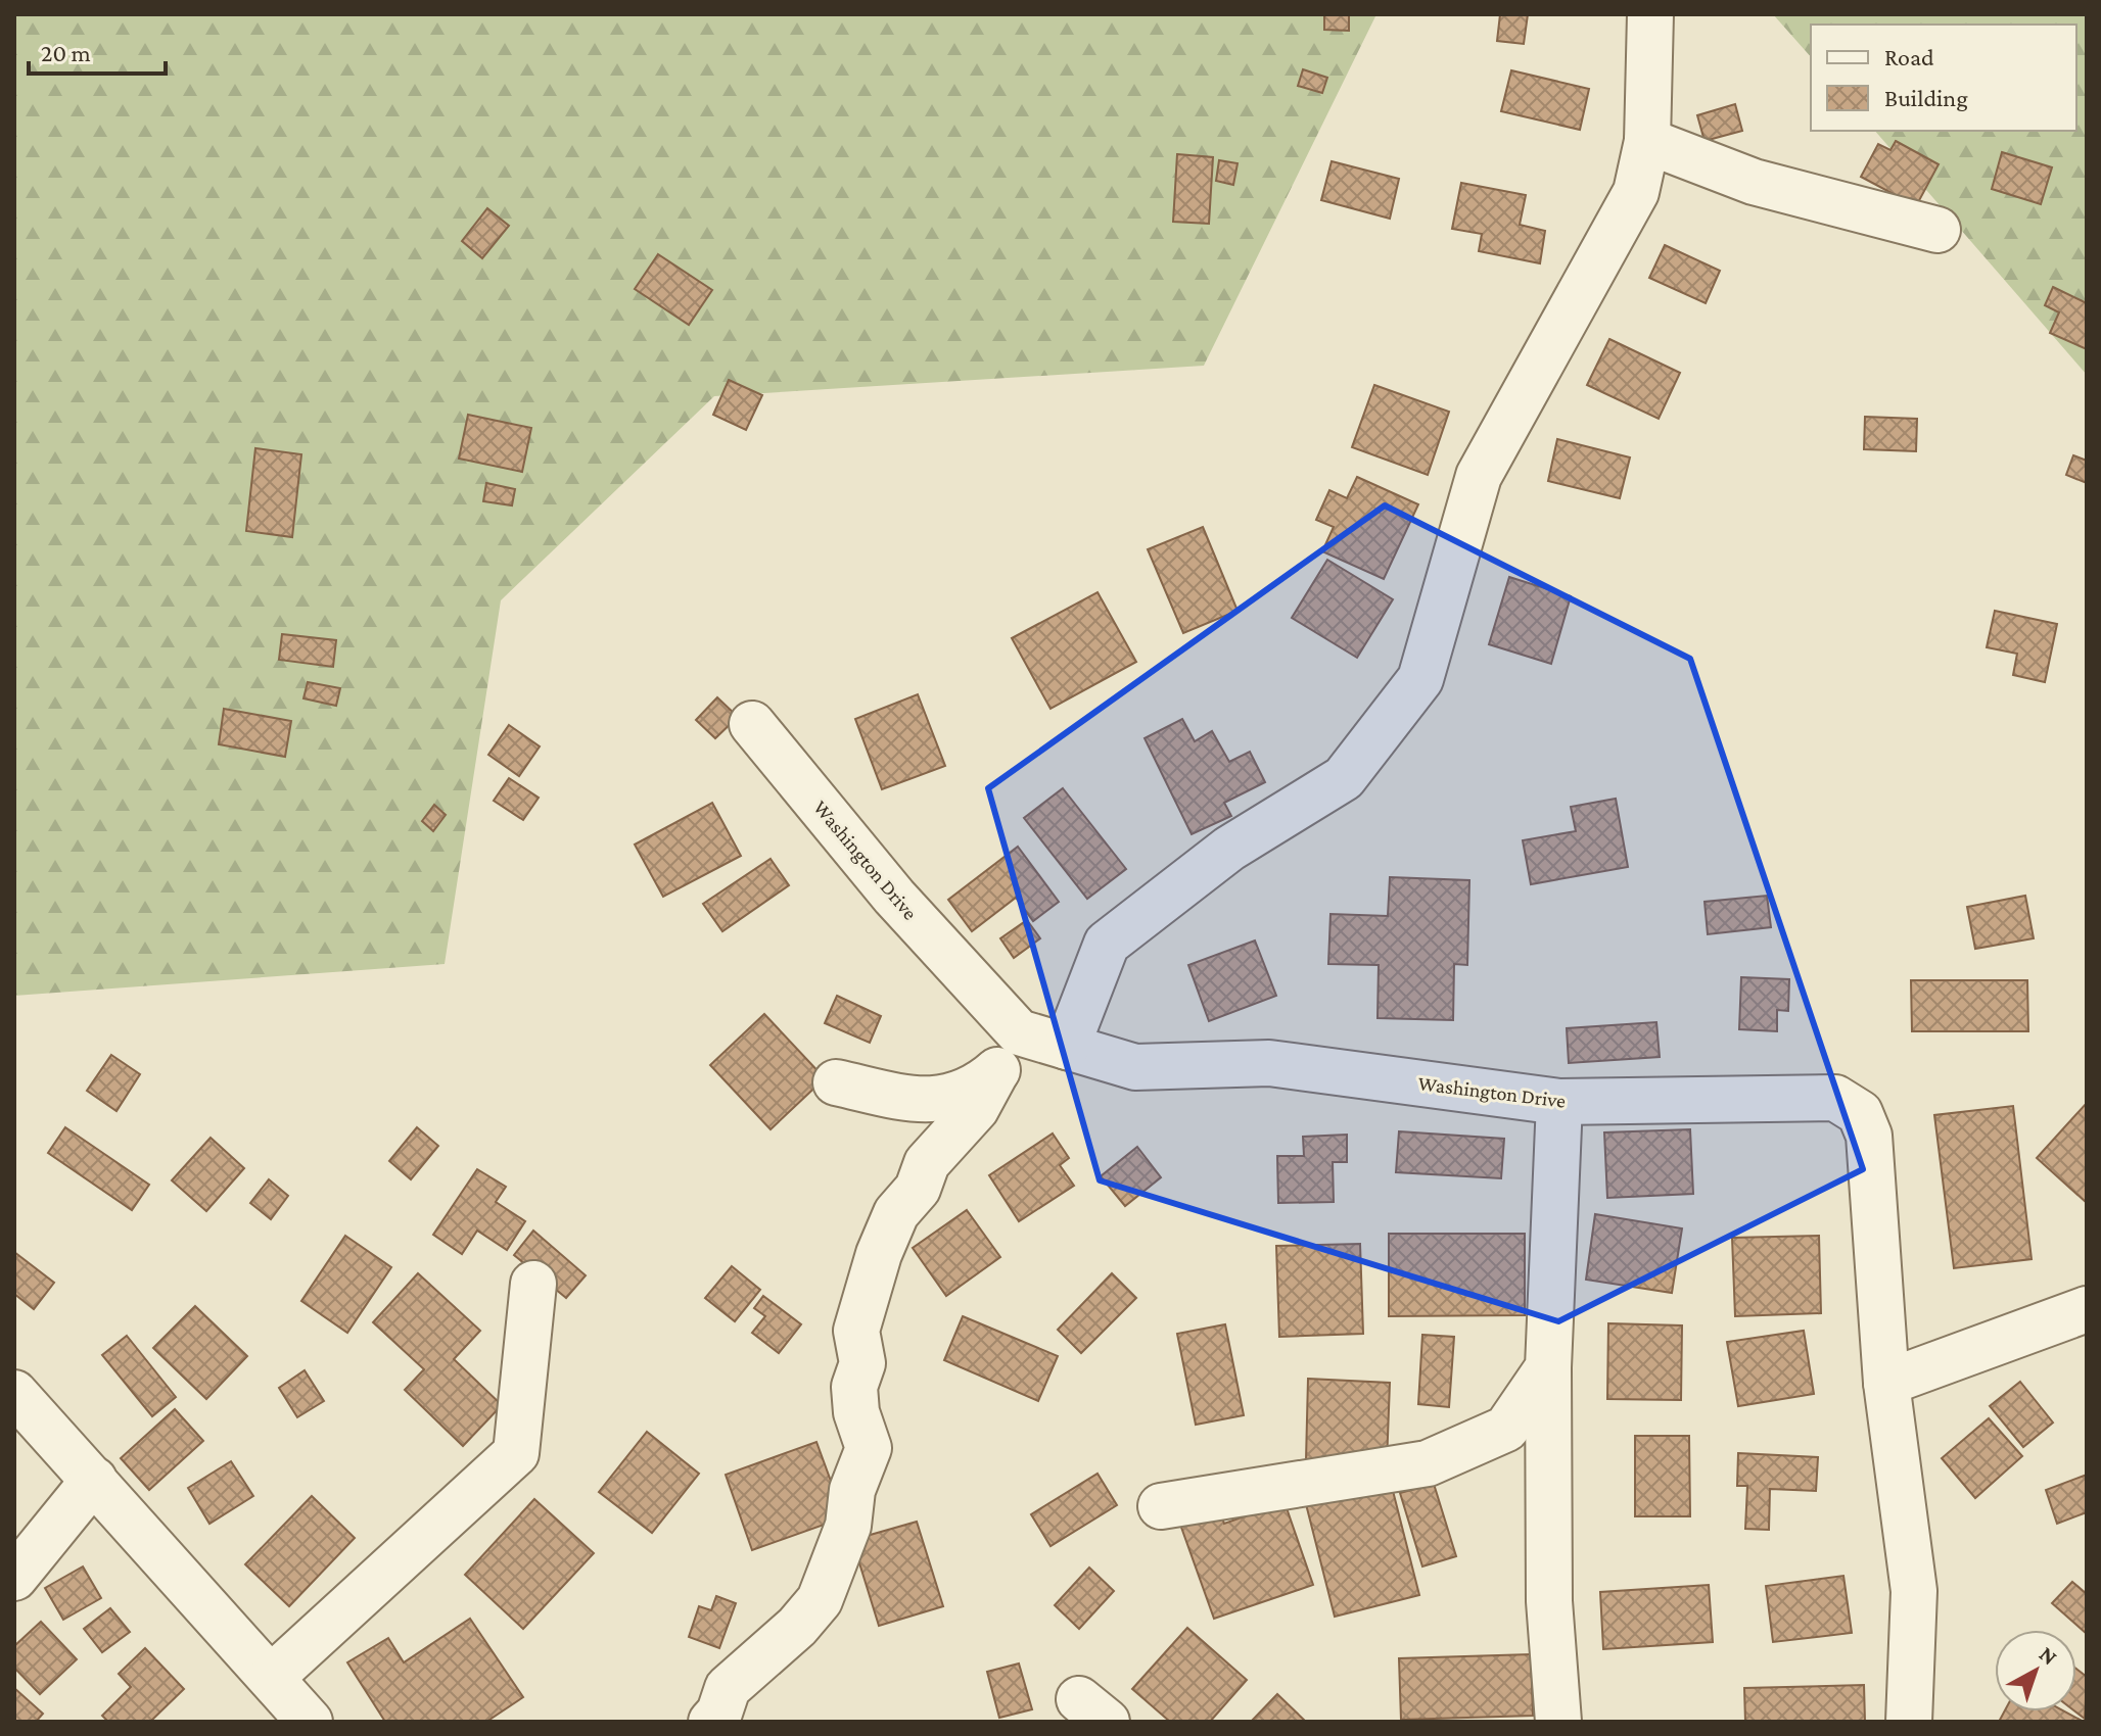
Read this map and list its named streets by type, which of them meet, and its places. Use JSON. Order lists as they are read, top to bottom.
{
  "streets": {
    "street": ["Washington Drive"]
  },
  "legend": ["Road", "Building"],
  "scale_bar": "20 m",
  "north": "top right"
}
